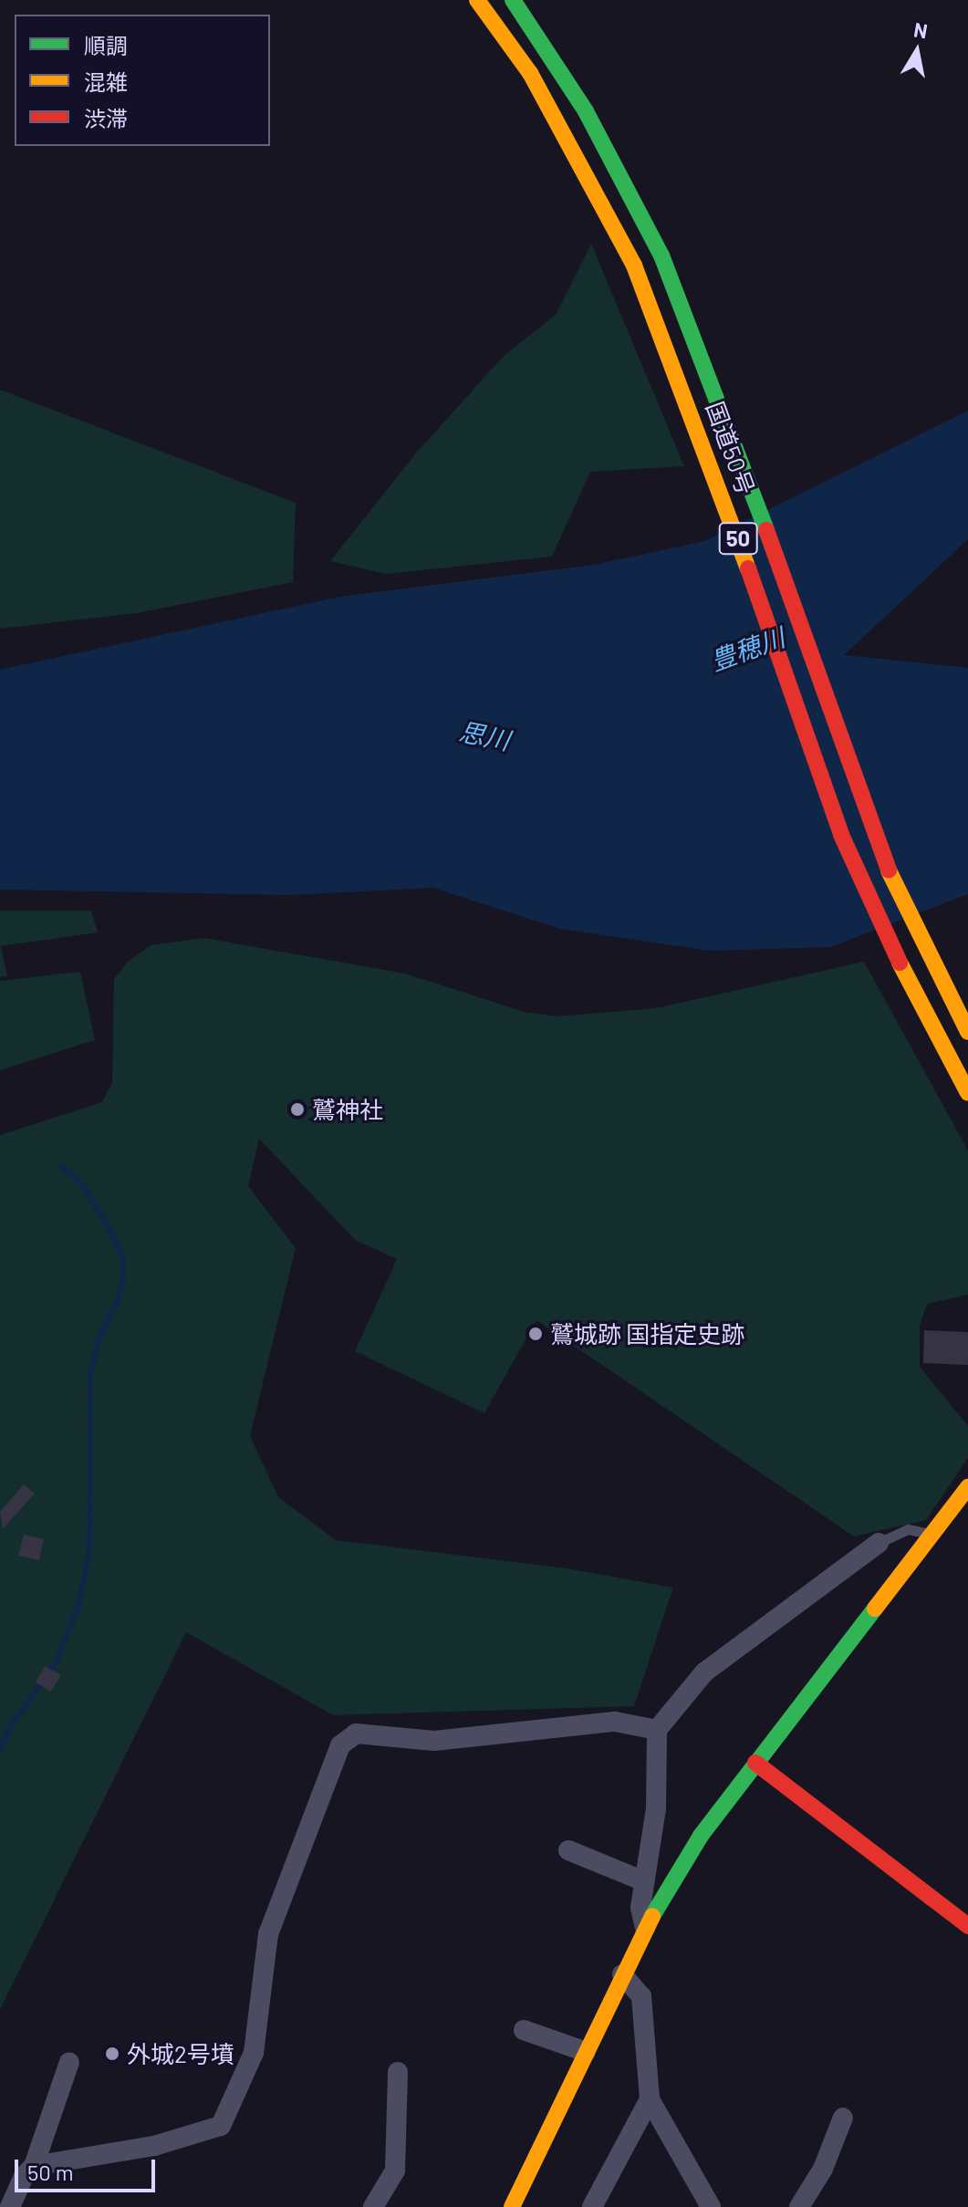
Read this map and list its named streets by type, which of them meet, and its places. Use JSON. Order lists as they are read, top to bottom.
{
  "streets": {
    "main road": ["国道50号", "50"]
  },
  "water": ["豊穂川", "思川"],
  "places": ["鷲神社", "鷲城跡 国指定史跡", "外城2号墳"],
  "legend": ["順調", "混雑", "渋滞"],
  "scale_bar": "50 m",
  "north": "top"
}
